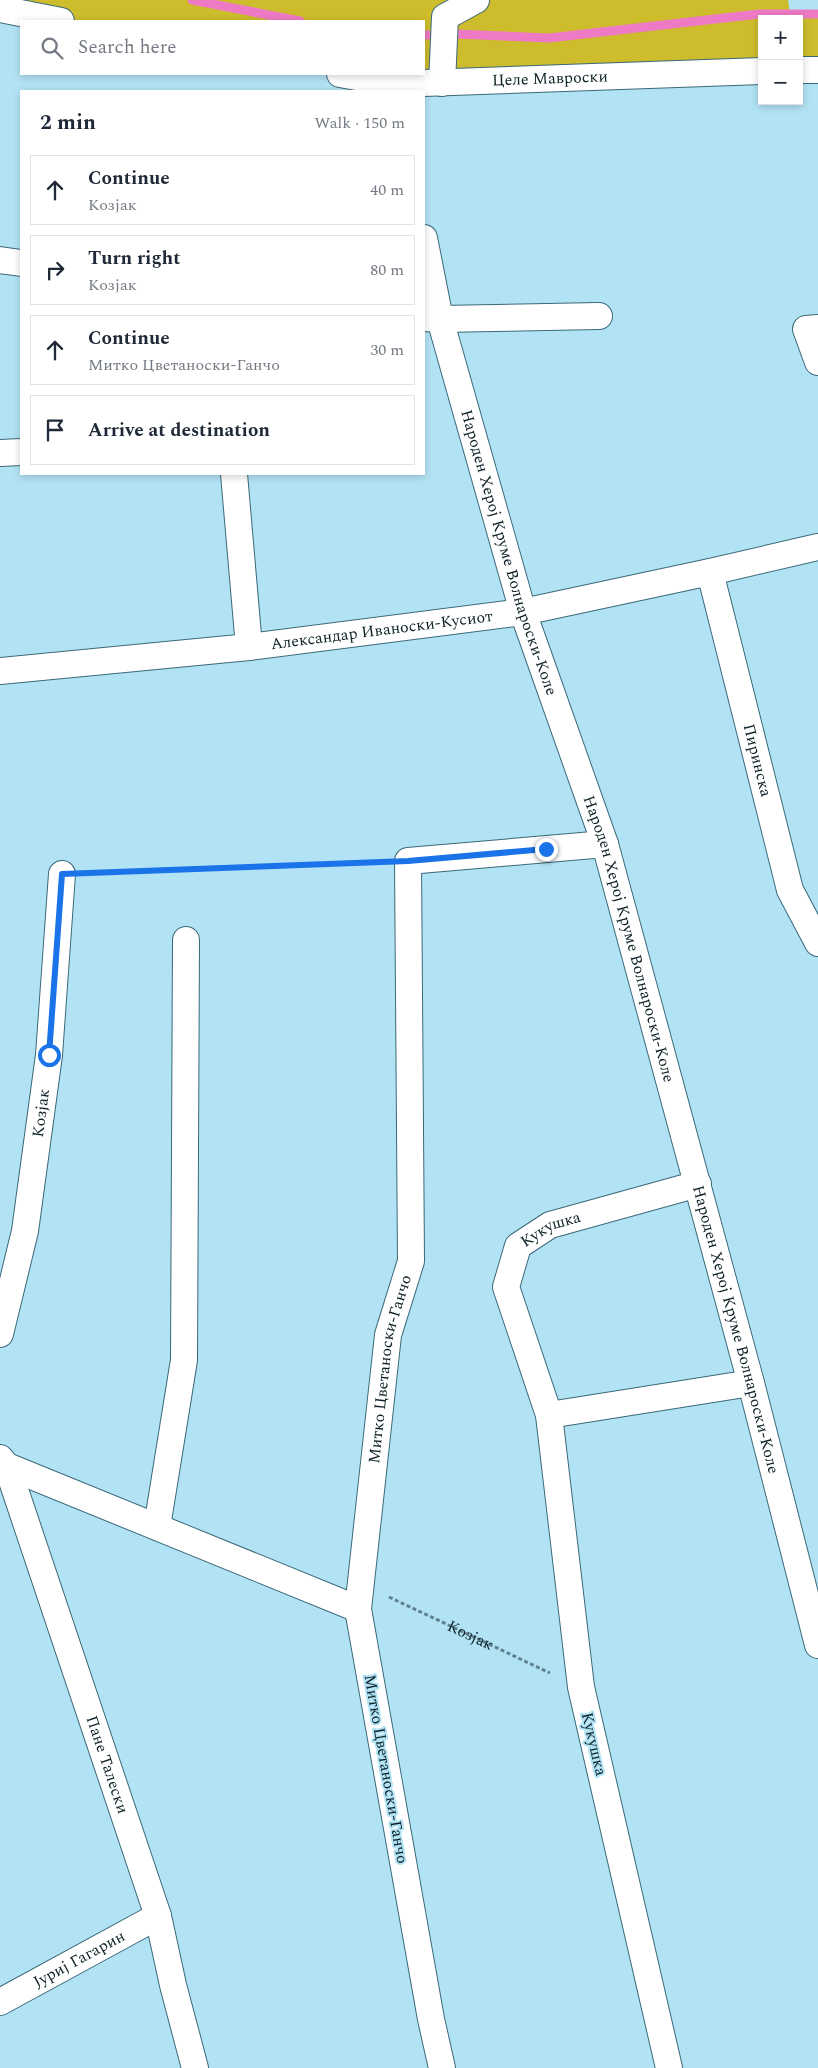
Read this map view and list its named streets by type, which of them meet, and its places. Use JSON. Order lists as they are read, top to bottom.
{
  "streets": {
    "street": [
      "Целе Мавроски",
      "Народен Херој Круме Волнароски-Коле",
      "Александар Иваноски-Кусиот",
      "Пиринска",
      "Козјак",
      "Кукушка",
      "Митко Цветаноски-Ганчо",
      "Пане Талески",
      "Јуриј Гагарин"
    ]
  },
  "crossings": [
    ["Народен Херој Круме Волнароски-Коле", "Александар Иваноски-Кусиот"],
    ["Народен Херој Круме Волнароски-Коле", "Кукушка"],
    ["Александар Иваноски-Кусиот", "Пиринска"],
    ["Козјак", "Кукушка"],
    ["Козјак", "Митко Цветаноски-Ганчо"],
    ["Пане Талески", "Јуриј Гагарин"]
  ],
  "page": {
    "map_buttons": ["+", "−"],
    "search": "Search here",
    "heading": ["2 min", "Walk · 150 m"],
    "list": [
      ["Continue", "Козјак", "40 m"],
      ["Turn right", "Козјак", "80 m"],
      ["Continue", "Митко Цветаноски-Ганчо", "30 m"],
      "Arrive at destination"
    ]
  }
}
